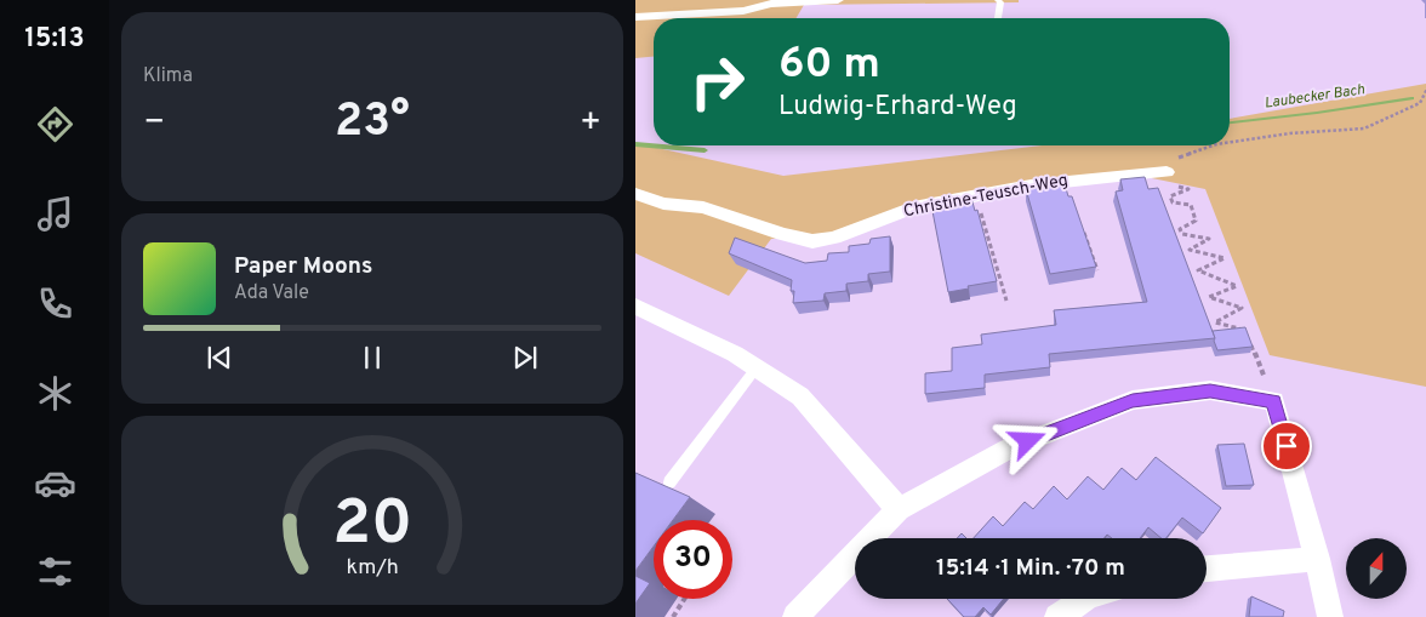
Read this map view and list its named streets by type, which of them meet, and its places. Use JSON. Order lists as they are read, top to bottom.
{
  "streets": {
    "street": ["Christine-Teusch-Weg"]
  },
  "water": ["Laubecker Bach"],
  "north": "top",
  "page": {
    "tabs": "15:13",
    "tile": "Klima",
    "turn": ["60 m", "Ludwig-Erhard-Weg"],
    "heat": ["−", "23°", "+"],
    "song": ["Paper Moons", "Ada Vale"],
    "limit": "30",
    "trip": "15:14 · 1 Min. · 70 m",
    "gauge": ["20", "km/h"]
  }
}
